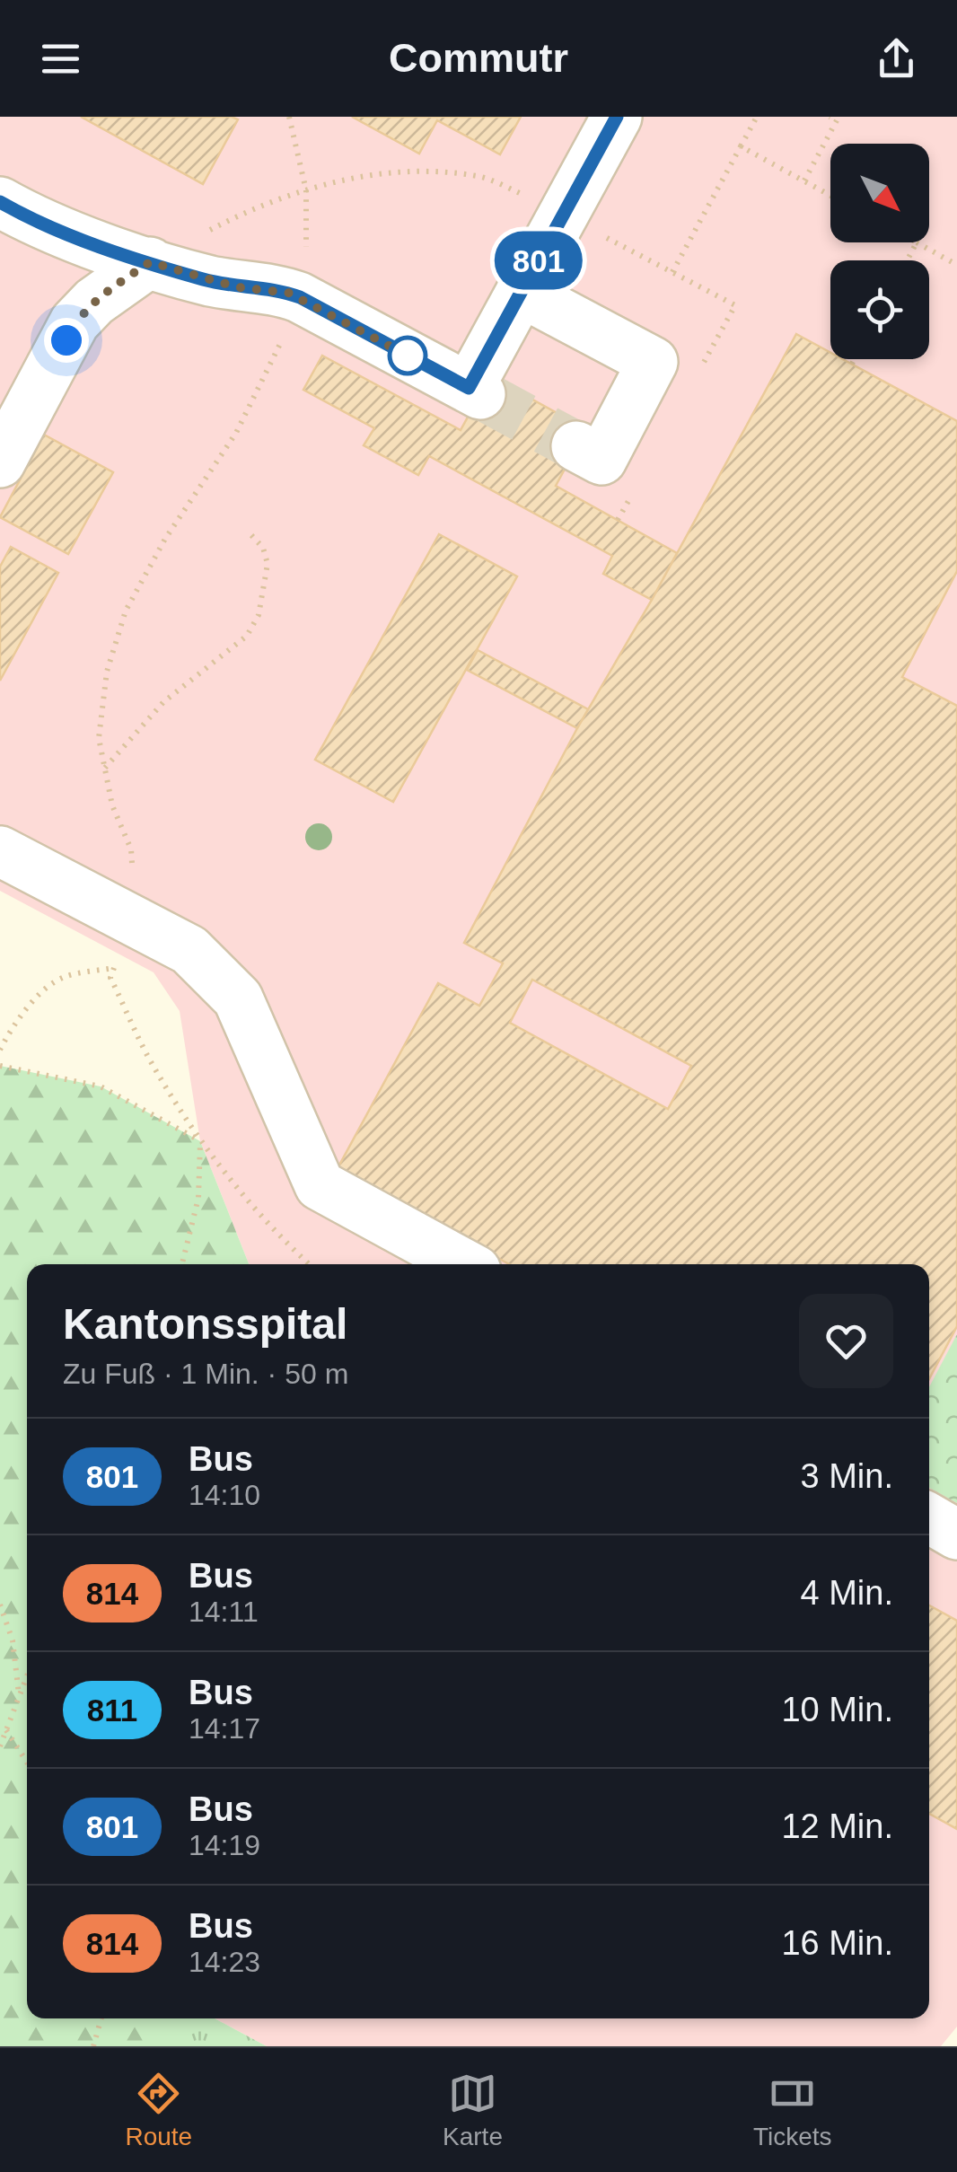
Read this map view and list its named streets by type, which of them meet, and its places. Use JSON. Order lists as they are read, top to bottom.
{
  "lines": ["bus line 801"],
  "north": "bottom right",
  "page": {
    "header": "Commutr",
    "on_map": "801",
    "heading": ["Kantonsspital", "Zu Fuß · 1 Min. · 50 m"],
    "list": [
      {
        "mark": "801",
        "name": "Bus",
        "note": "14:10",
        "value": "3 Min."
      },
      {
        "mark": "814",
        "name": "Bus",
        "note": "14:11",
        "value": "4 Min."
      },
      {
        "mark": "811",
        "name": "Bus",
        "note": "14:17",
        "value": "10 Min."
      },
      {
        "mark": "801",
        "name": "Bus",
        "note": "14:19",
        "value": "12 Min."
      },
      {
        "mark": "814",
        "name": "Bus",
        "note": "14:23",
        "value": "16 Min."
      }
    ],
    "tabs": ["Route", "Karte", "Tickets"]
  }
}
